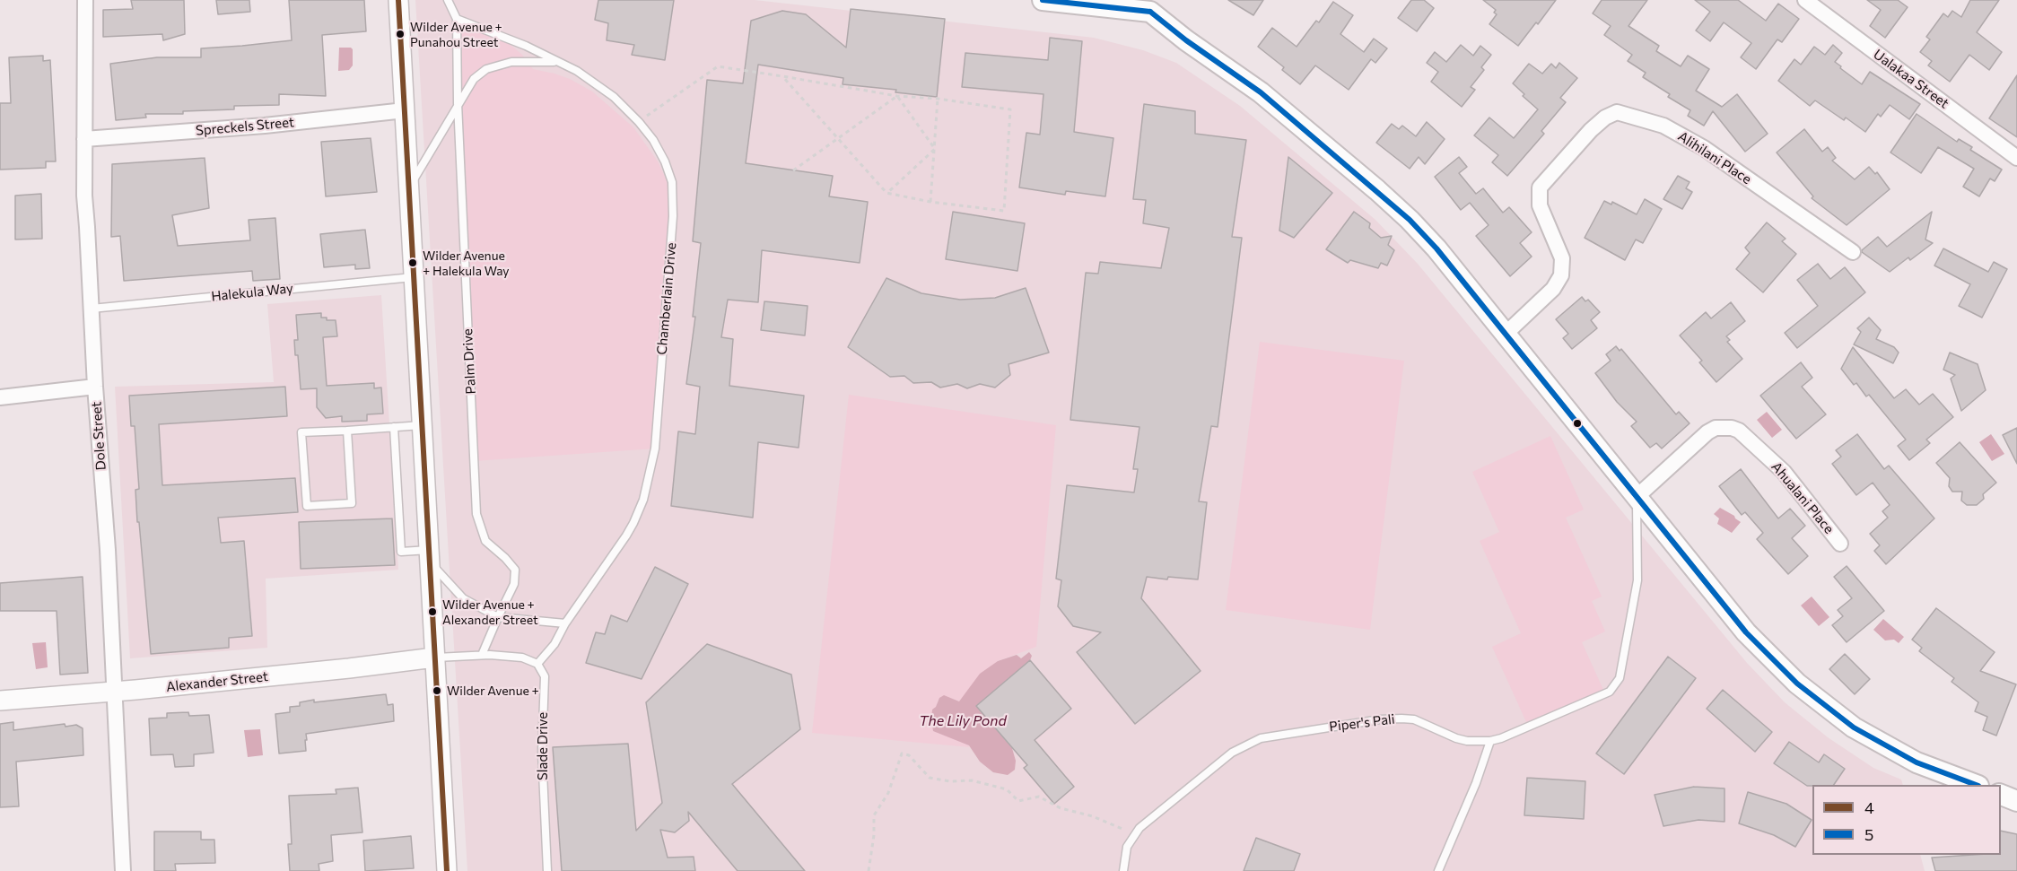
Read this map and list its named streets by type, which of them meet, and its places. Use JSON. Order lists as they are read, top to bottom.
{
  "streets": {
    "street": [
      "Ualakaa Street",
      "Spreckels Street",
      "Alihilani Place",
      "Dole Street",
      "Ahualani Place",
      "Alexander Street"
    ],
    "lane": [
      "Halekula Way",
      "Chamberlain Drive",
      "Palm Drive",
      "Piper's Pali",
      "Slade Drive"
    ]
  },
  "crossings": [
    ["Spreckels Street", "Dole Street"],
    ["Halekula Way", "Dole Street"],
    ["Chamberlain Drive", "Palm Drive"],
    ["Chamberlain Drive", "Slade Drive"],
    ["Dole Street", "Alexander Street"],
    ["Ahualani Place", "Piper's Pali"]
  ],
  "water": ["The Lily Pond"],
  "places": [
    "Wilder Avenue + Punahou Street",
    "Wilder Avenue + Halekula Way",
    "Wilder Avenue + Alexander Street",
    "Wilder Avenue +"
  ],
  "lines": ["transit line 4", "transit line 5"],
  "legend": ["4", "5"]
}
